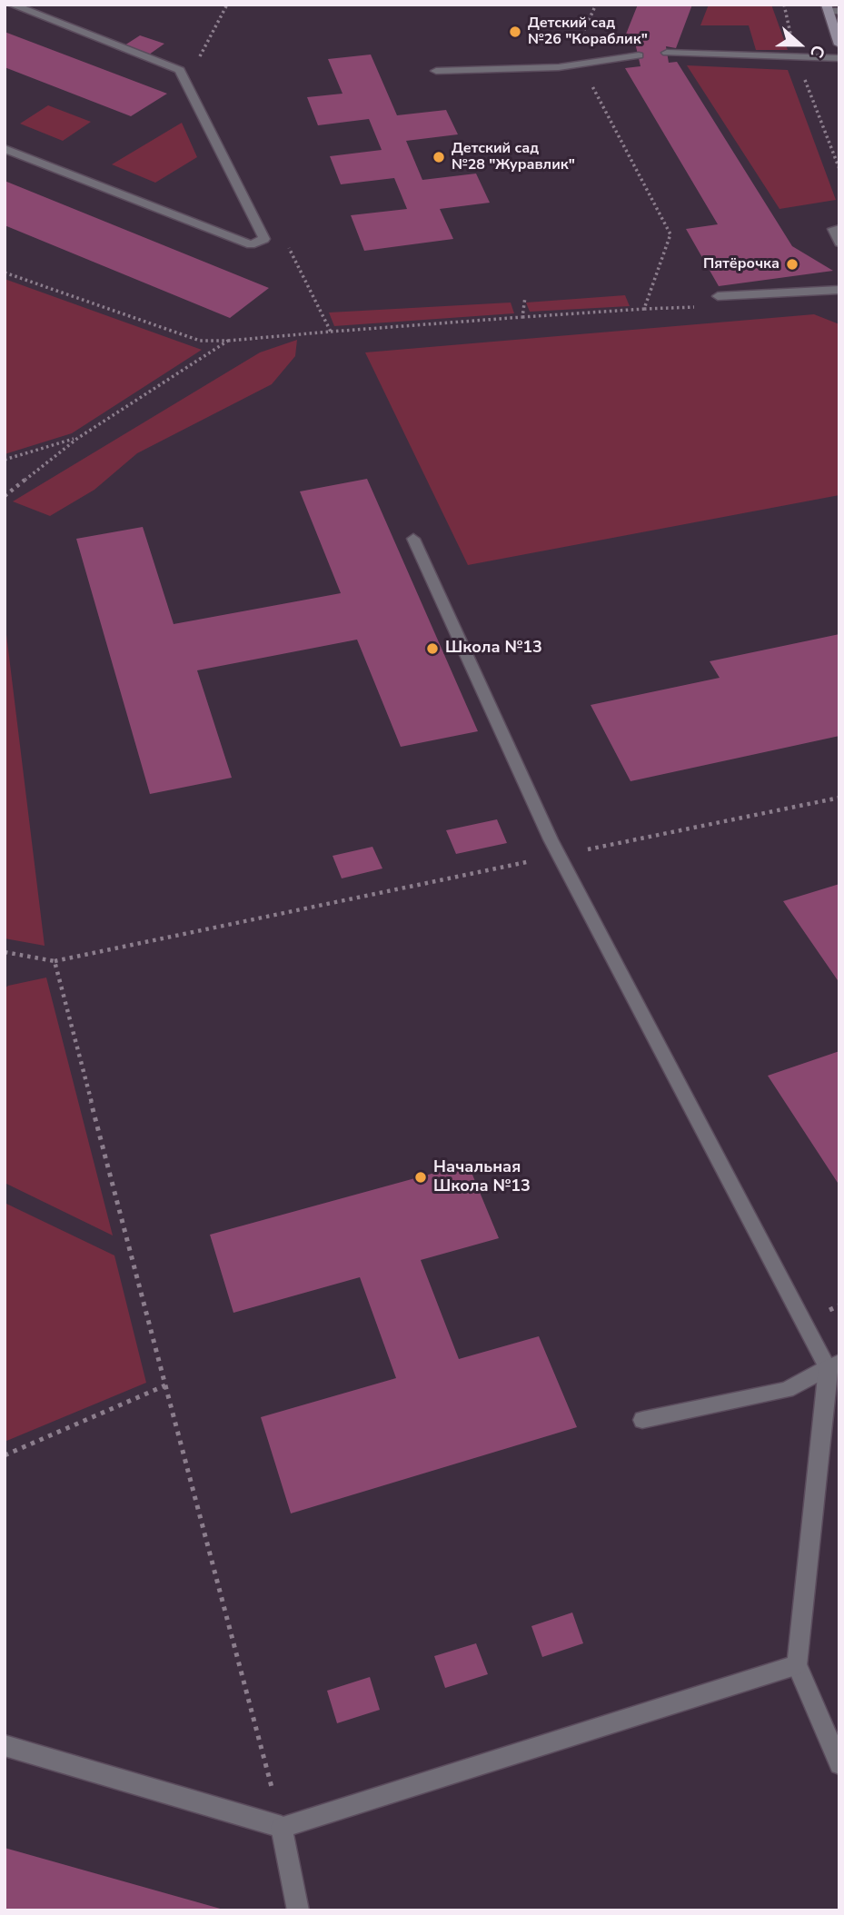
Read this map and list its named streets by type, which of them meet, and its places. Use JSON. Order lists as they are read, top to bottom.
{
  "places": [
    "Детский сад №26 \"Кораблик\"",
    "Детский сад №28 \"Журавлик\"",
    "Пятёрочка",
    "Школа №13",
    "Начальная Школа №13"
  ],
  "north": "right"
}
